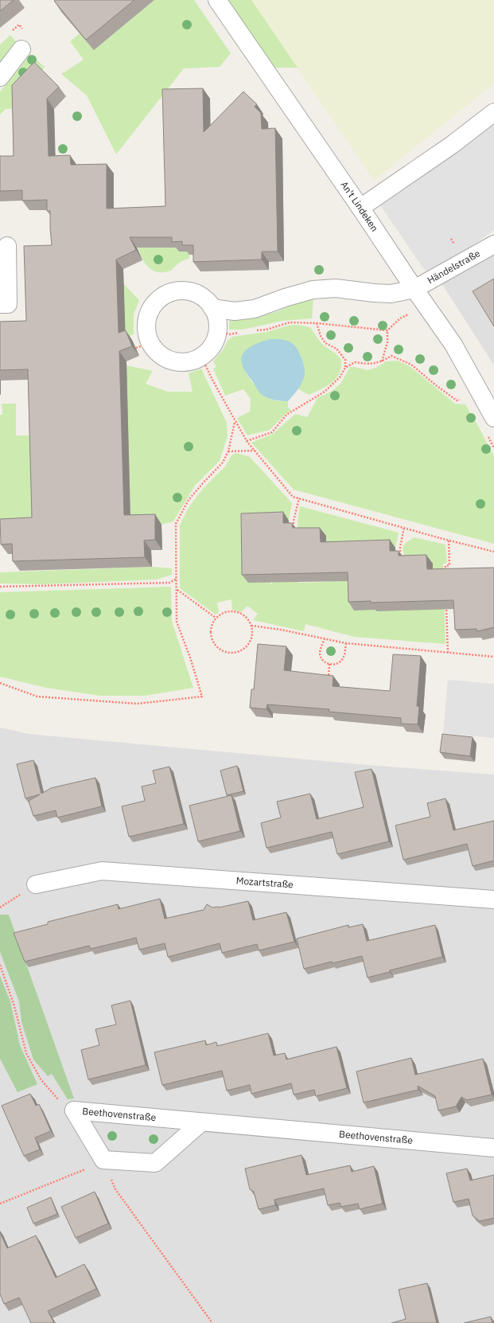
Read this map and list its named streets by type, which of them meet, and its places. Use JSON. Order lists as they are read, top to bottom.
{
  "streets": {
    "street": [
      "An't Lindeken",
      "Händelstraße",
      "Mozartstraße",
      "Beethovenstraße"
    ]
  },
  "crossings": [
    ["An't Lindeken", "Händelstraße"]
  ]
}
